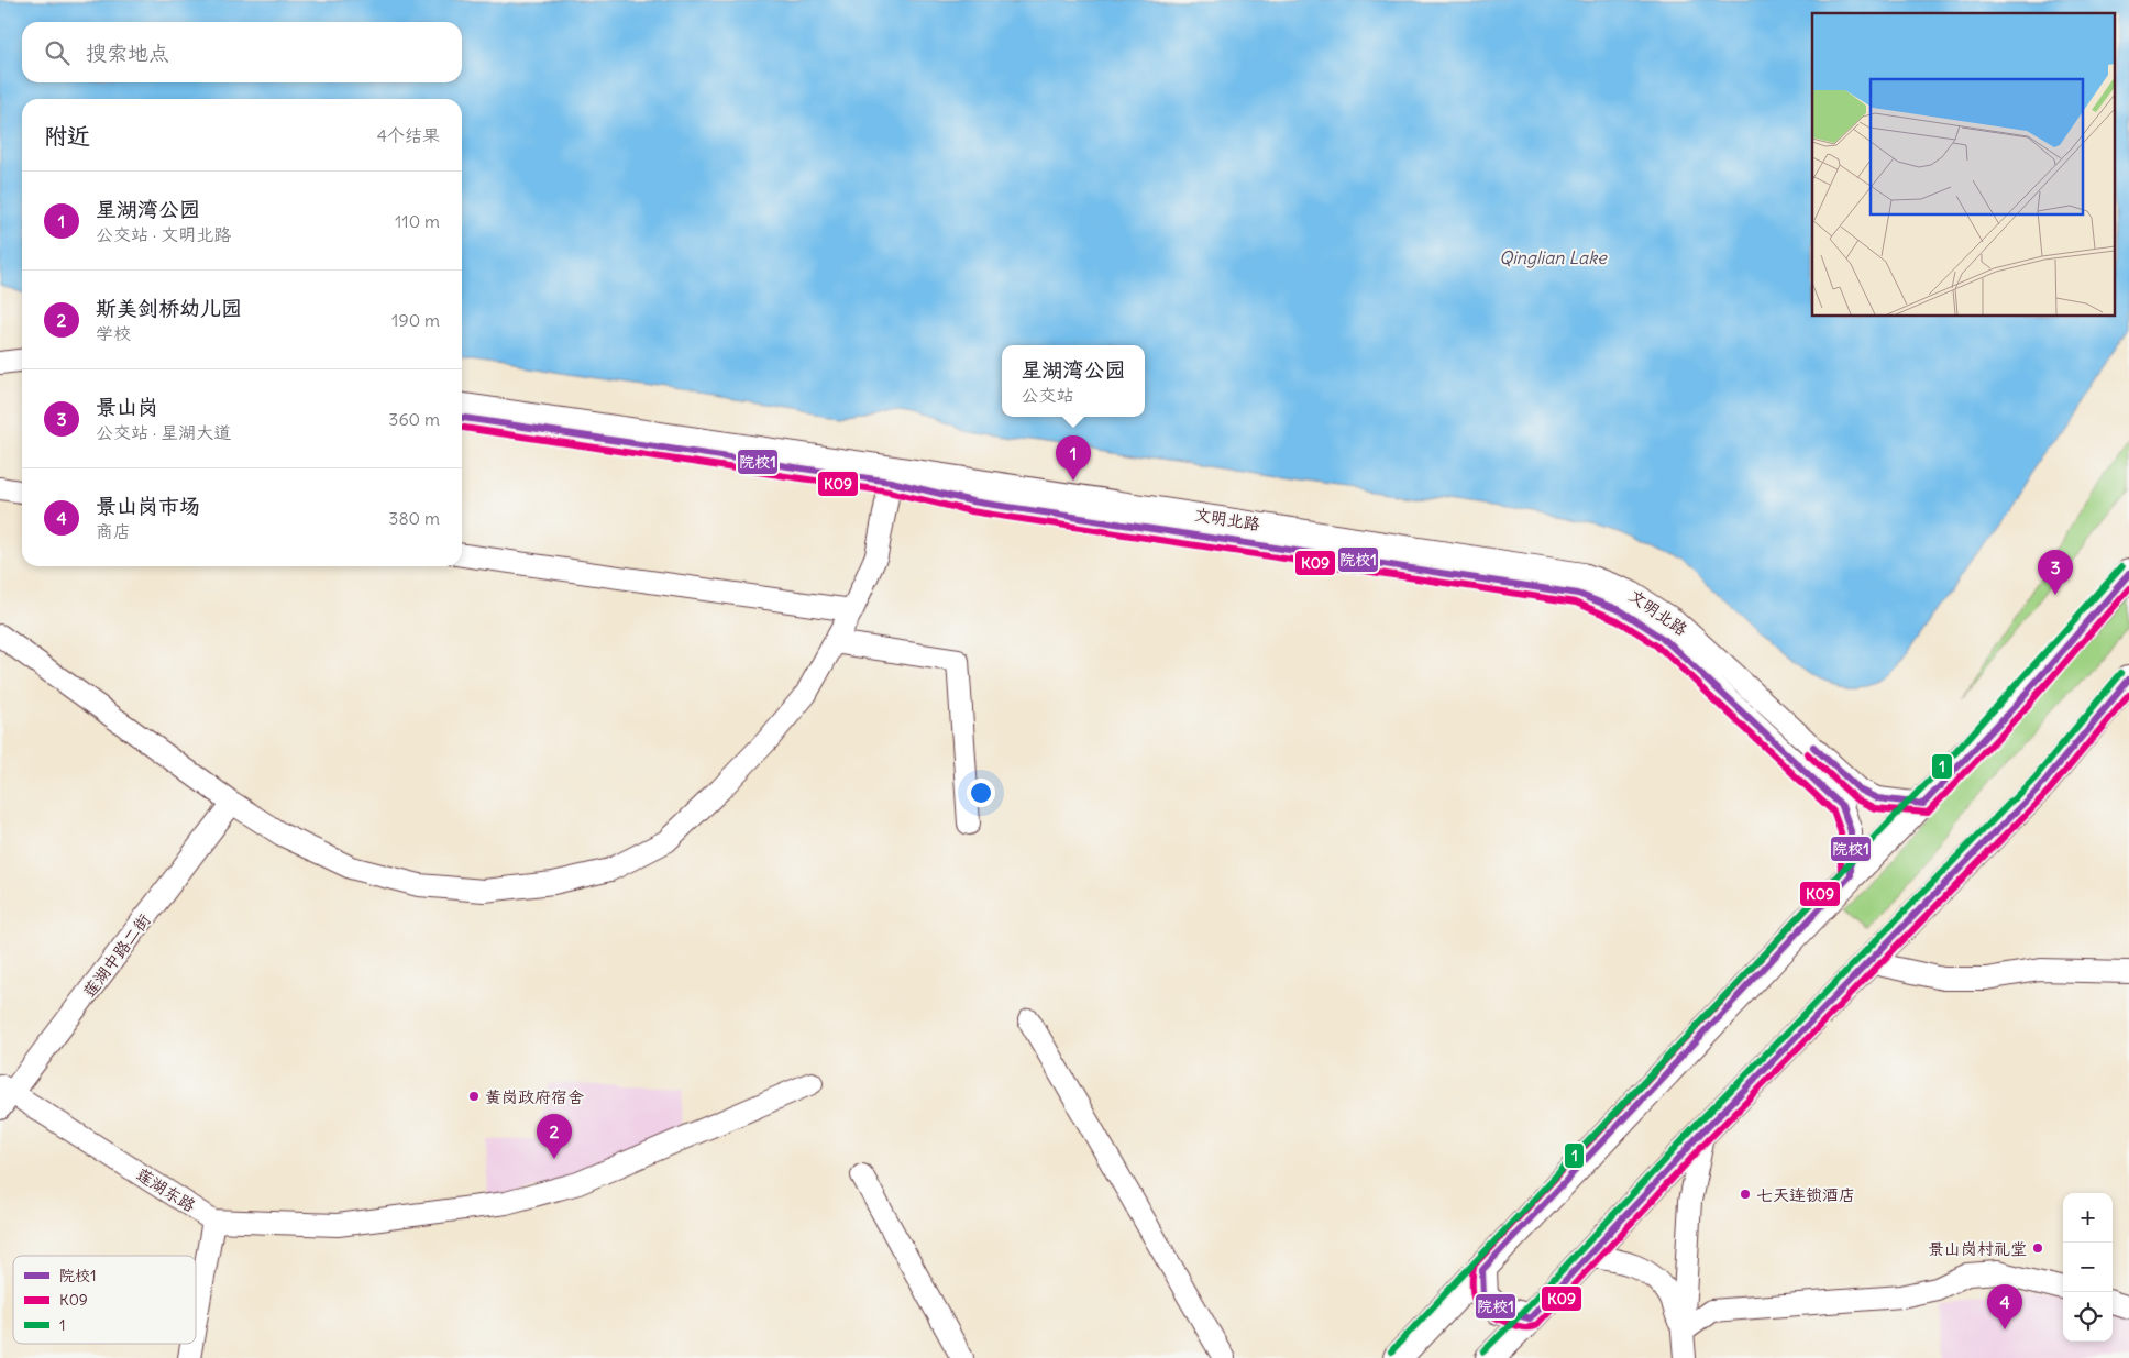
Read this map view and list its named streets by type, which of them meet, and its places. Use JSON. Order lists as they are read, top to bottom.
{
  "streets": {
    "street": ["文明北路", "莲湖中路二街", "莲湖东路"]
  },
  "crossings": [
    ["莲湖中路二街", "莲湖东路"]
  ],
  "water": ["Qinglian Lake"],
  "places": ["黄岗政府宿舍", "七天连锁酒店", "景山岗村礼堂"],
  "lines": ["transit line 院校1", "transit line K09", "transit line 1"],
  "legend": ["院校1", "K09", "1"],
  "page": {
    "search": "搜索地点",
    "heading": ["附近", "4个结果"],
    "list": [
      {
        "mark": "1",
        "name": "星湖湾公园",
        "note": "公交站 · 文明北路",
        "value": "110 m"
      },
      {
        "mark": "2",
        "name": "斯美剑桥幼儿园",
        "note": "学校",
        "value": "190 m"
      },
      {
        "mark": "3",
        "name": "景山岗",
        "note": "公交站 · 星湖大道",
        "value": "360 m"
      },
      {
        "mark": "4",
        "name": "景山岗市场",
        "note": "商店",
        "value": "380 m"
      }
    ],
    "popup": ["星湖湾公园", "公交站"],
    "pins": [
      "1",
      "3",
      "2",
      "4"
    ],
    "map_buttons": ["+", "−"]
  }
}
